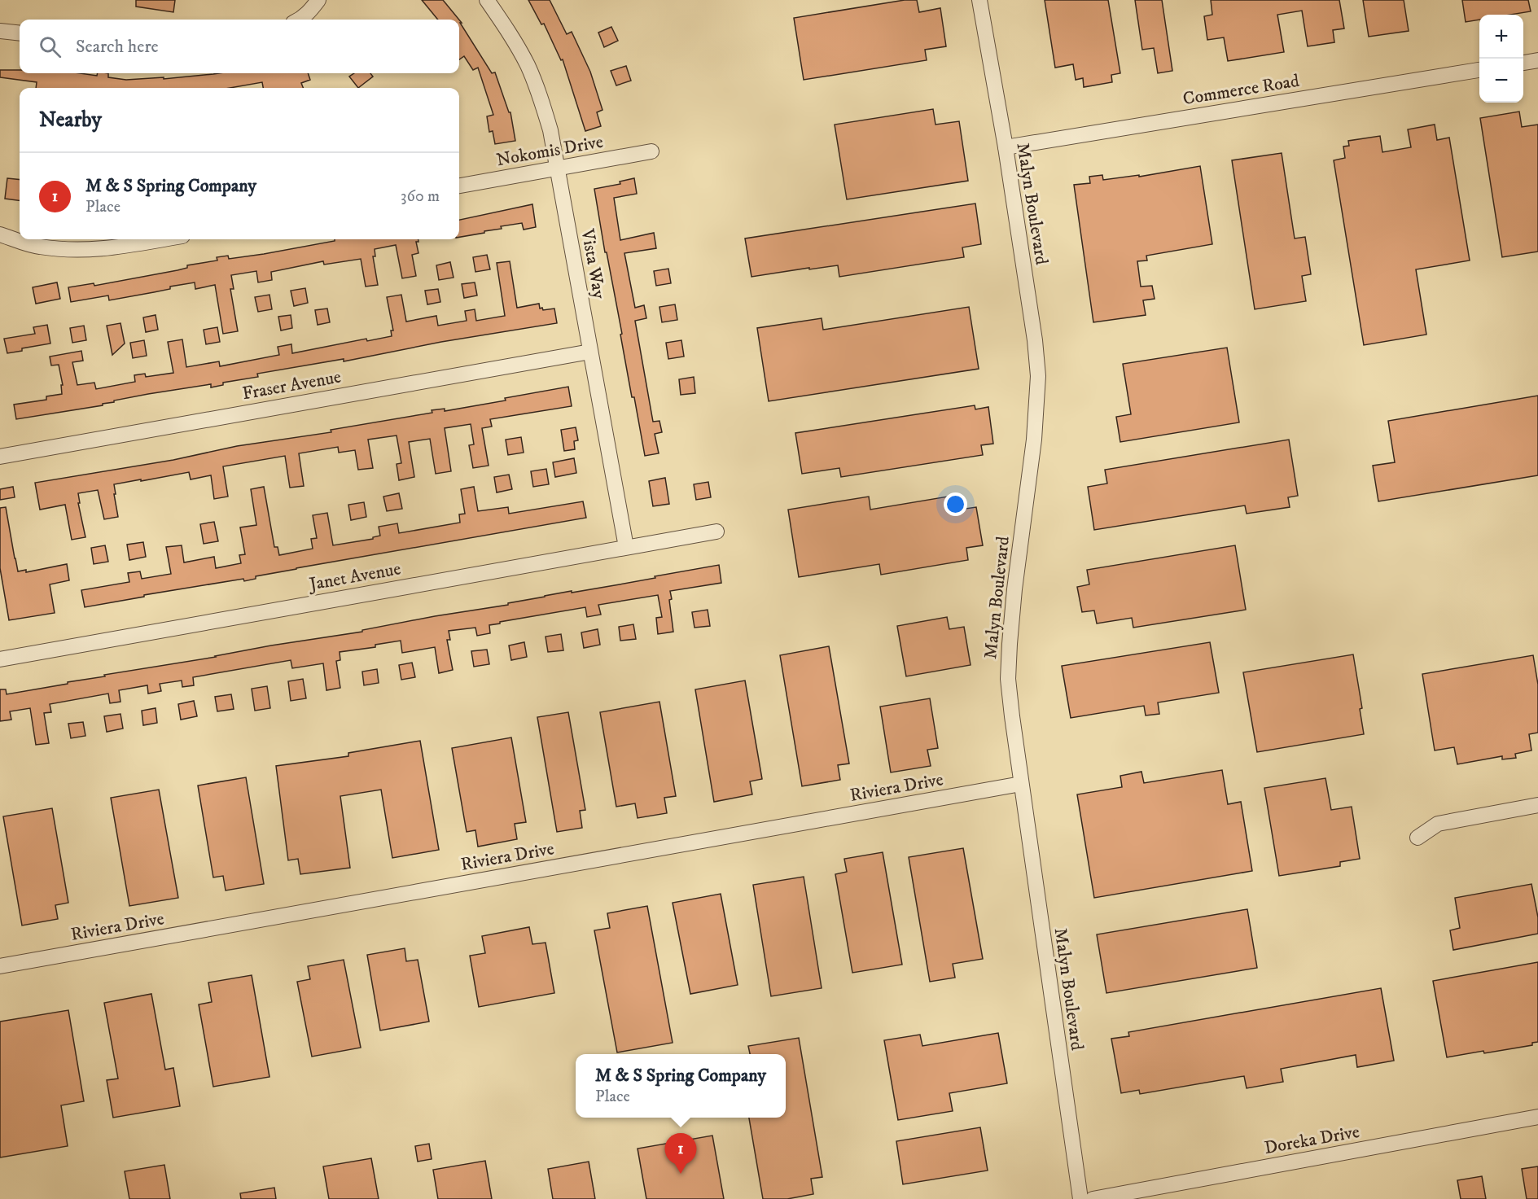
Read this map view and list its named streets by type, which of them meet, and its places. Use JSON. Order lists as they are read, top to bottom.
{
  "streets": {
    "street": [
      "Commerce Road",
      "Nokomis Drive",
      "Malyn Boulevard",
      "Vista Way",
      "Fraser Avenue",
      "Janet Avenue",
      "Riviera Drive",
      "Doreka Drive"
    ]
  },
  "crossings": [
    ["Commerce Road", "Malyn Boulevard"],
    ["Nokomis Drive", "Vista Way"],
    ["Malyn Boulevard", "Riviera Drive"],
    ["Vista Way", "Fraser Avenue"],
    ["Vista Way", "Janet Avenue"]
  ],
  "page": {
    "map_buttons": ["+", "−"],
    "search": "Search here",
    "heading": "Nearby",
    "list": [
      {
        "mark": "1",
        "name": "M & S Spring Company",
        "note": "Place",
        "value": "360 m"
      }
    ],
    "popup": ["M & S Spring Company", "Place"],
    "pins": "1"
  }
}
